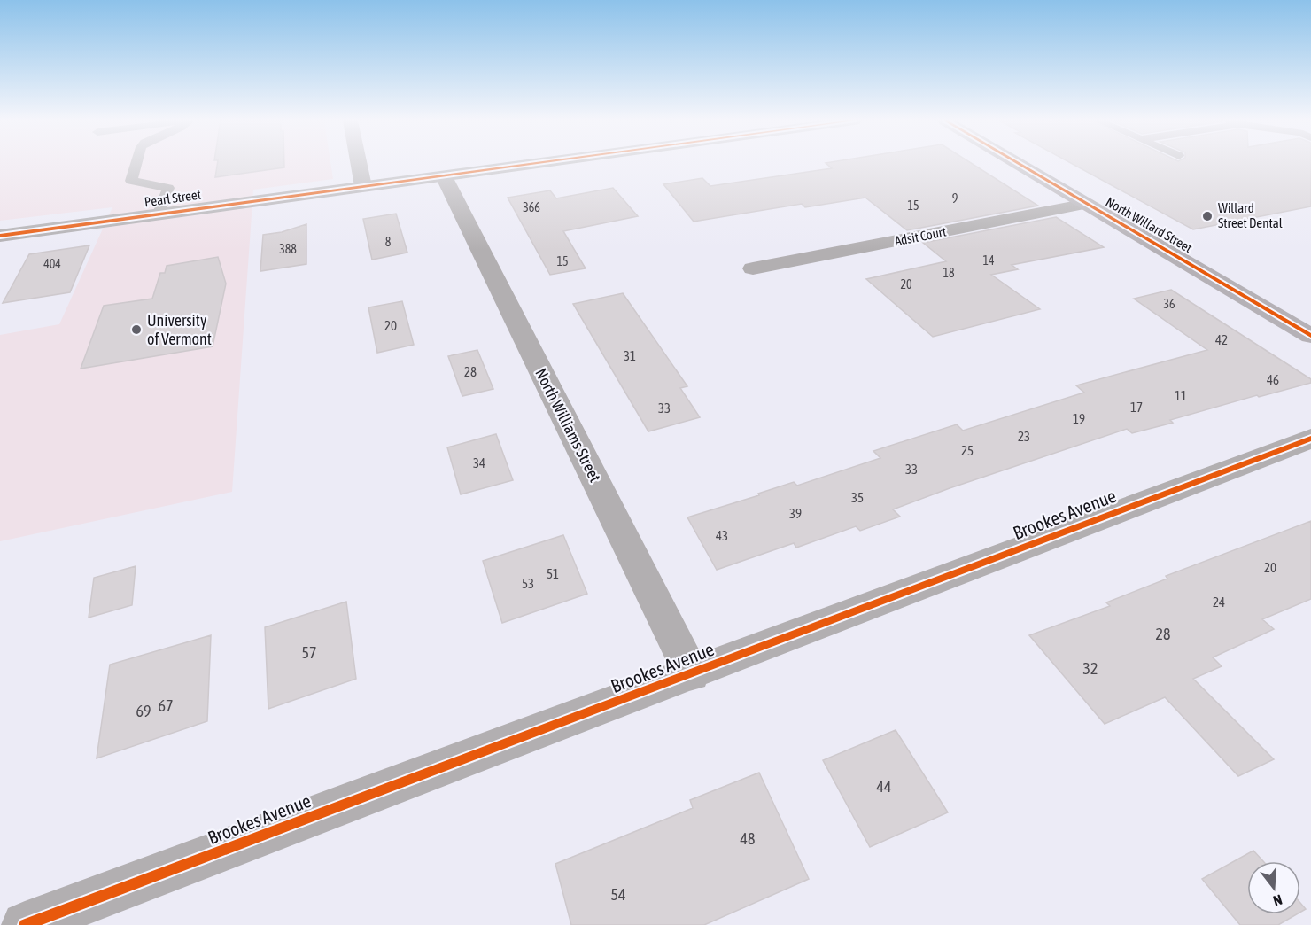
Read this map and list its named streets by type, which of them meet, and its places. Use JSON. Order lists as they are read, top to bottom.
{
  "streets": {
    "main road": ["Pearl Street", "North Willard Street"],
    "street": ["Adsit Court", "North Williams Street", "Brookes Avenue"]
  },
  "crossings": [
    ["Pearl Street", "North Williams Street"],
    ["North Willard Street", "Adsit Court"],
    ["North Williams Street", "Brookes Avenue"]
  ],
  "places": ["Willard Street Dental", "University of Vermont"],
  "house_numbers": [
    "9",
    "15",
    "366",
    "8",
    "388",
    "14",
    "15",
    "404",
    "18",
    "20",
    "36",
    "20",
    "42",
    "31",
    "28",
    "46",
    "11",
    "17",
    "33",
    "19",
    "23",
    "25",
    "34",
    "33",
    "35",
    "39",
    "43",
    "20",
    "51",
    "53",
    "24",
    "28",
    "57",
    "32",
    "67",
    "69",
    "44",
    "48",
    "54"
  ],
  "north": "bottom"
}
